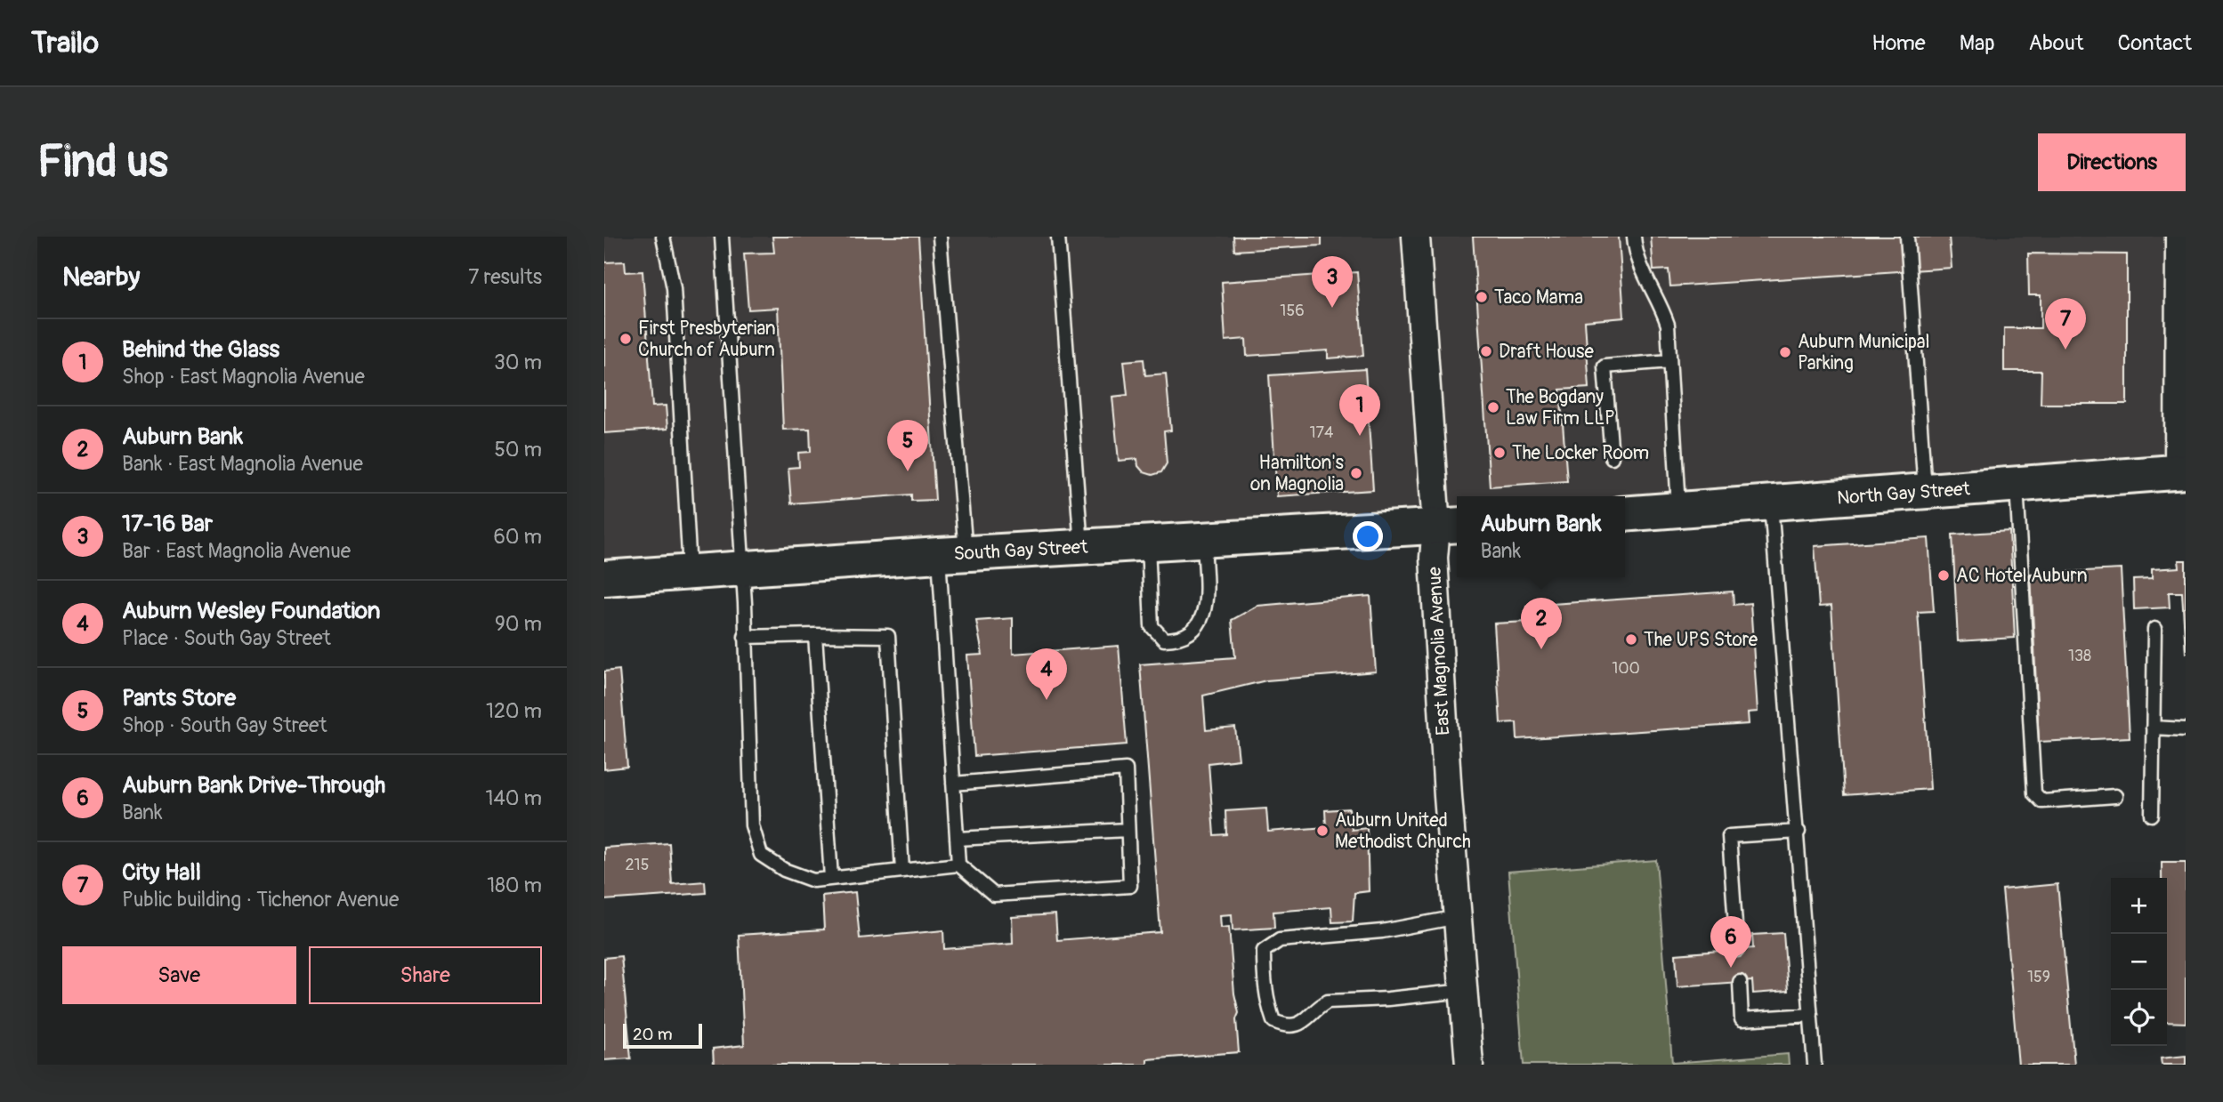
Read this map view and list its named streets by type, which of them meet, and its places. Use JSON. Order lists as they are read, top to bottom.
{
  "streets": {
    "street": ["North Gay Street", "South Gay Street", "East Magnolia Avenue"]
  },
  "crossings": [
    ["South Gay Street", "East Magnolia Avenue"]
  ],
  "places": [
    "Taco Mama",
    "First Presbyterian Church of Auburn",
    "Draft House",
    "Auburn Municipal Parking",
    "The Bogdany Law Firm LLP",
    "The Locker Room",
    "Hamilton's on Magnolia",
    "AC Hotel Auburn",
    "The UPS Store",
    "Auburn United Methodist Church"
  ],
  "house_numbers": [
    "156",
    "174",
    "138",
    "100",
    "215",
    "159"
  ],
  "scale_bar": "20 m",
  "page": {
    "header": "Trailo",
    "nav": [
      "Home",
      "Map",
      "About",
      "Contact"
    ],
    "buttons": [
      "Directions",
      ["Save", "Share"]
    ],
    "title": "Find us",
    "heading": ["Nearby", "7 results"],
    "pins": [
      "3",
      "7",
      "1",
      "5",
      "2",
      "4",
      "6"
    ],
    "list": [
      {
        "mark": "1",
        "name": "Behind the Glass",
        "note": "Shop · East Magnolia Avenue",
        "value": "30 m"
      },
      {
        "mark": "2",
        "name": "Auburn Bank",
        "note": "Bank · East Magnolia Avenue",
        "value": "50 m"
      },
      {
        "mark": "3",
        "name": "17-16 Bar",
        "note": "Bar · East Magnolia Avenue",
        "value": "60 m"
      },
      {
        "mark": "4",
        "name": "Auburn Wesley Foundation",
        "note": "Place · South Gay Street",
        "value": "90 m"
      },
      {
        "mark": "5",
        "name": "Pants Store",
        "note": "Shop · South Gay Street",
        "value": "120 m"
      },
      {
        "mark": "6",
        "name": "Auburn Bank Drive-Through",
        "note": "Bank",
        "value": "140 m"
      },
      {
        "mark": "7",
        "name": "City Hall",
        "note": "Public building · Tichenor Avenue",
        "value": "180 m"
      }
    ],
    "popup": ["Auburn Bank", "Bank"],
    "map_buttons": ["+", "−"],
    "scale": "20 m"
  }
}
